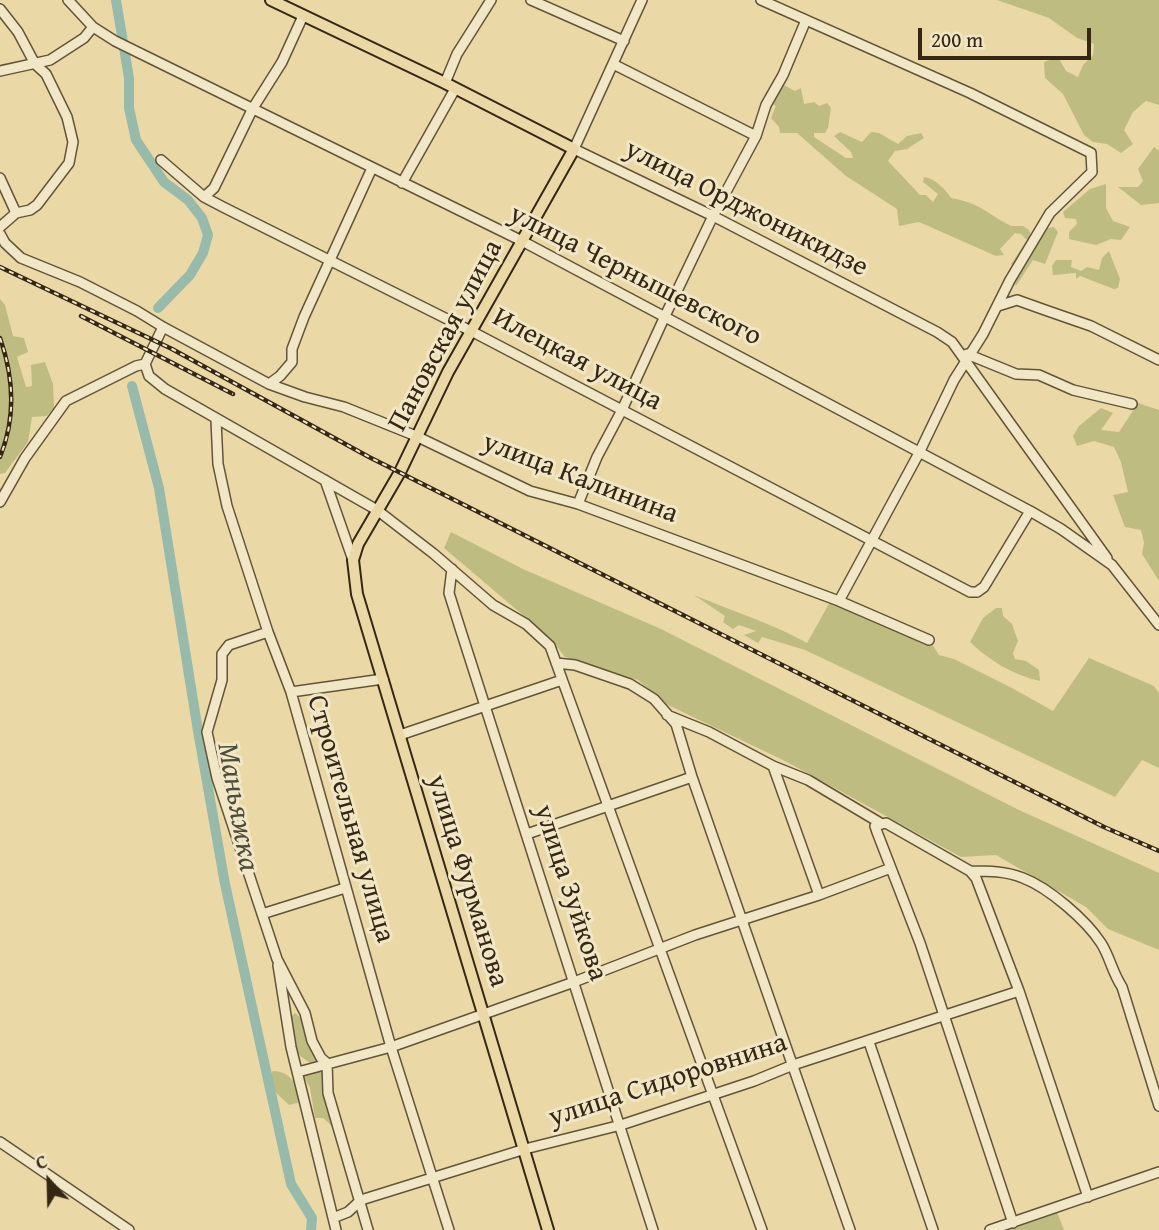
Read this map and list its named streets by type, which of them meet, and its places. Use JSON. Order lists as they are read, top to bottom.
{
  "streets": {
    "main road": ["улица Орджоникидзе", "Пановская улица", "улица Фурманова"],
    "street": [
      "улица Чернышевского",
      "Илецкая улица",
      "улица Калинина",
      "Строительная улица",
      "улица Зуйкова",
      "улица Сидоровнина"
    ]
  },
  "crossings": [
    ["улица Орджоникидзе", "улица Чернышевского"],
    ["улица Орджоникидзе", "Пановская улица"],
    ["улица Чернышевского", "Пановская улица"],
    ["улица Чернышевского", "Илецкая улица"],
    ["Пановская улица", "Илецкая улица"],
    ["Пановская улица", "улица Калинина"],
    ["Пановская улица", "улица Фурманова"],
    ["Строительная улица", "улица Сидоровнина"],
    ["улица Фурманова", "улица Сидоровнина"],
    ["улица Зуйкова", "улица Сидоровнина"]
  ],
  "water": ["Маньяжка"],
  "scale_bar": "200 m",
  "north": "top"
}
